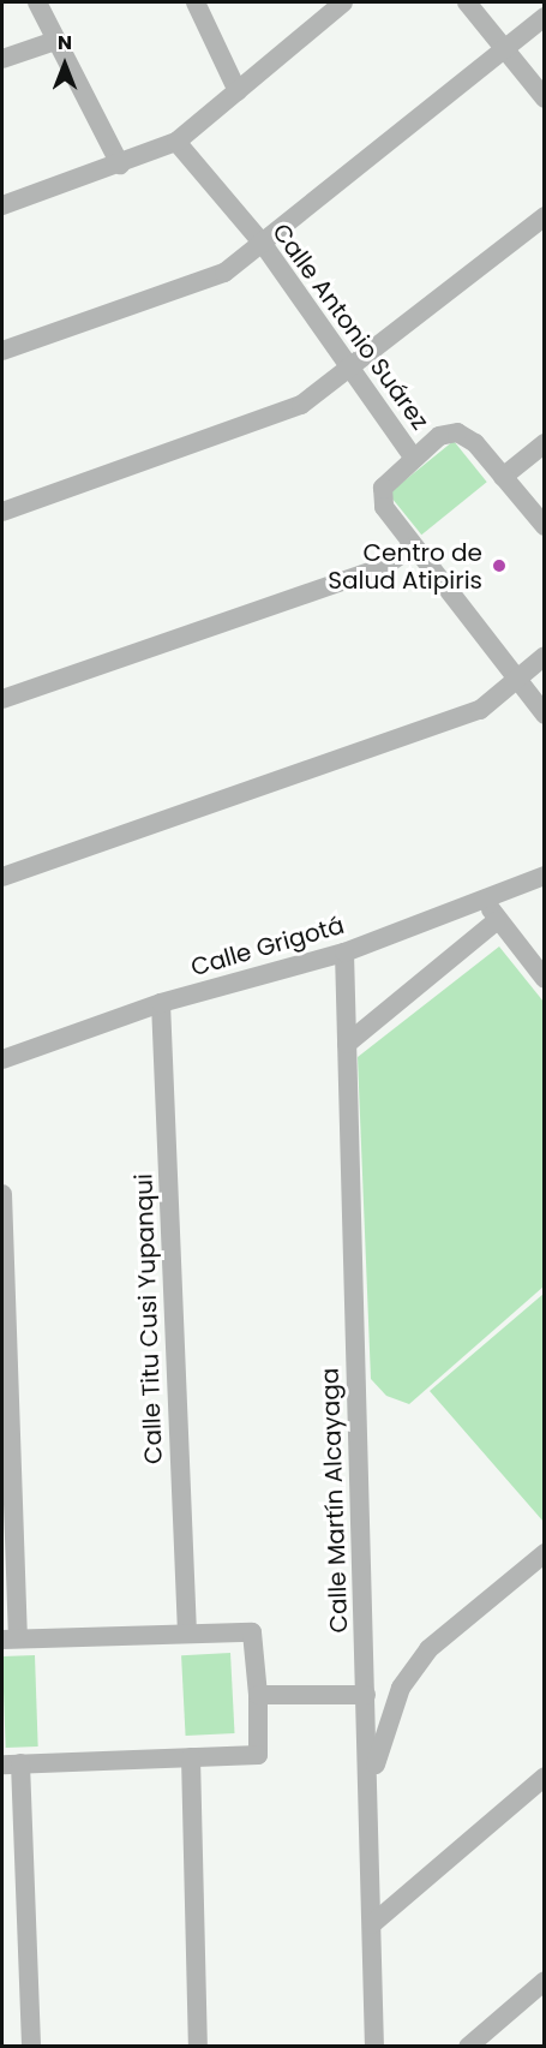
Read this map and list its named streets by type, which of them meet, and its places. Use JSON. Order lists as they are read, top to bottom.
{
  "streets": {
    "street": [
      "Calle Antonio Suárez",
      "Calle Grigotá",
      "Calle Titu Cusi Yupanqui",
      "Calle Martín Alcayaga"
    ]
  },
  "crossings": [
    ["Calle Grigotá", "Calle Titu Cusi Yupanqui"],
    ["Calle Grigotá", "Calle Martín Alcayaga"]
  ],
  "places": ["Centro de Salud Atipiris"],
  "north": "top"
}
